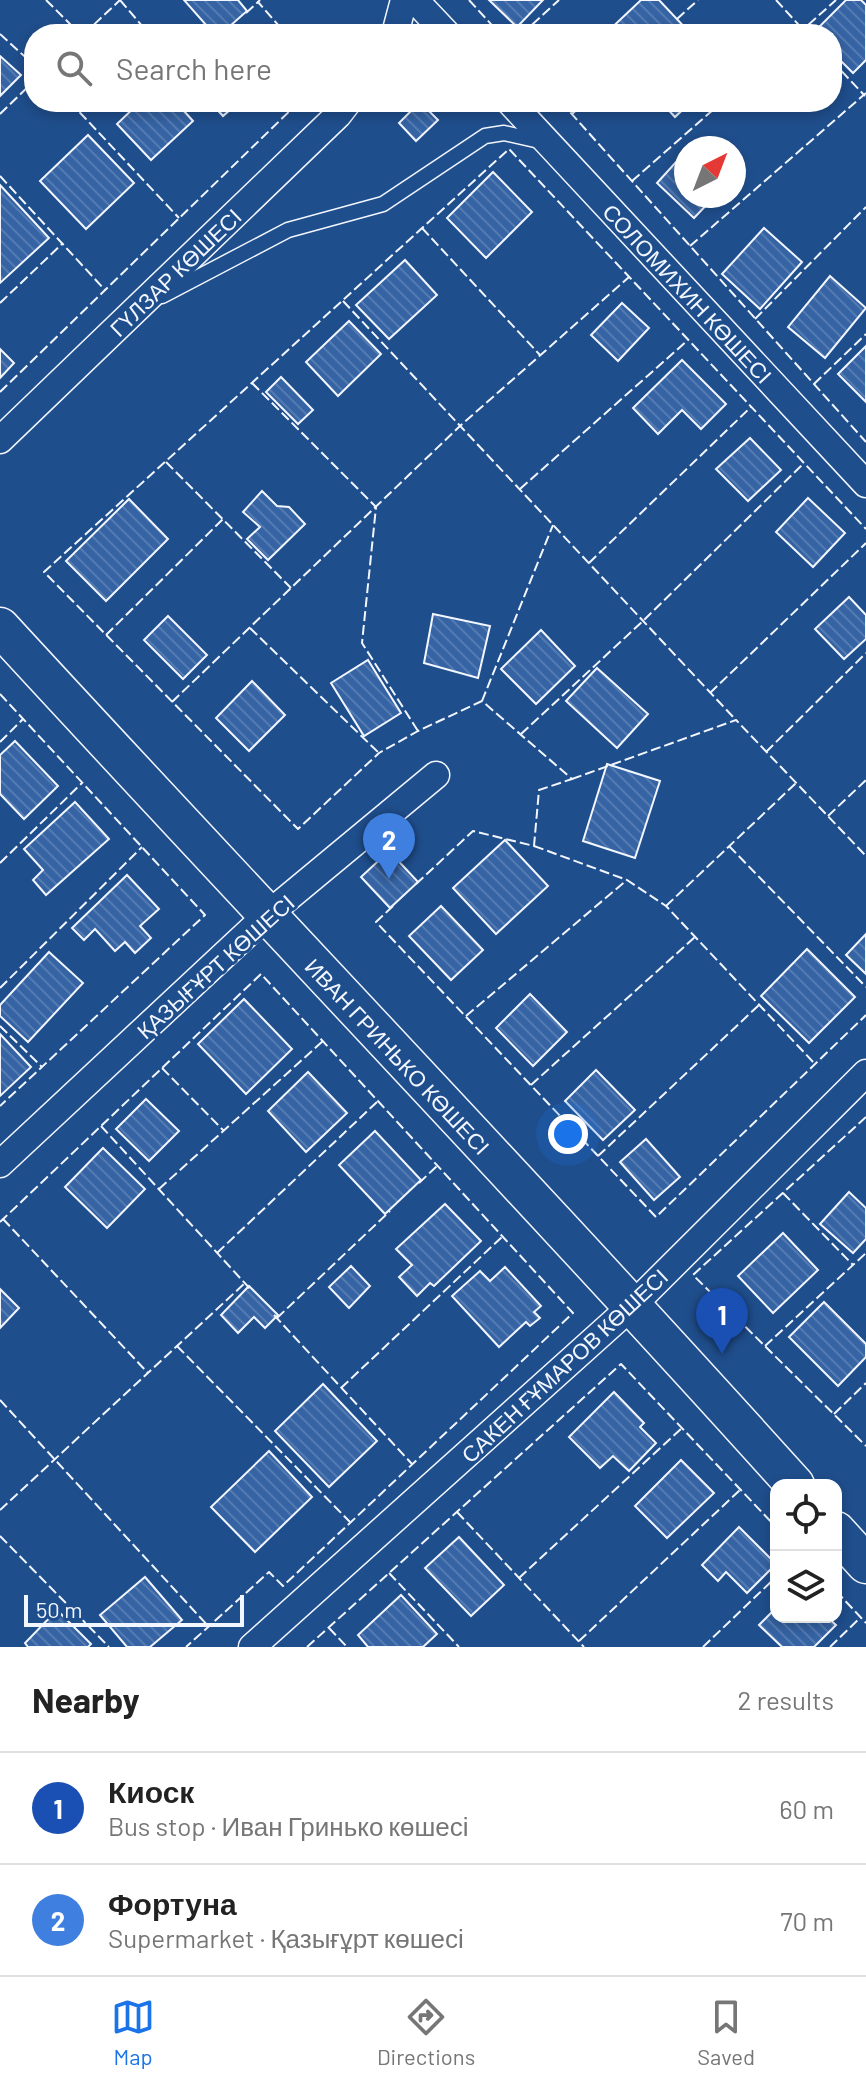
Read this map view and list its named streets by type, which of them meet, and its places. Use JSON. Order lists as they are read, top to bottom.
{
  "streets": {
    "street": [
      "ГҮЛЗАР КӨШЕСІ",
      "СОЛОМИХИН КӨШЕСІ",
      "ҚАЗЫҒҰРТ КӨШЕСІ",
      "ИВАН ГРИНЬКО КӨШЕСІ",
      "САКЕН ҒҰМАРОВ КӨШЕСІ"
    ]
  },
  "crossings": [
    ["ҚАЗЫҒҰРТ КӨШЕСІ", "ИВАН ГРИНЬКО КӨШЕСІ"],
    ["ИВАН ГРИНЬКО КӨШЕСІ", "САКЕН ҒҰМАРОВ КӨШЕСІ"]
  ],
  "scale_bar": "50 m",
  "north": "top right",
  "page": {
    "search": "Search here",
    "pins": ["2", "1"],
    "scale": "50 m",
    "heading": ["Nearby", "2 results"],
    "list": [
      {
        "mark": "1",
        "name": "Киоск",
        "note": "Bus stop · Иван Гринько көшесі",
        "value": "60 m"
      },
      {
        "mark": "2",
        "name": "Фортуна",
        "note": "Supermarket · Қазығұрт көшесі",
        "value": "70 m"
      }
    ],
    "nav": ["Map", "Directions", "Saved"]
  }
}
